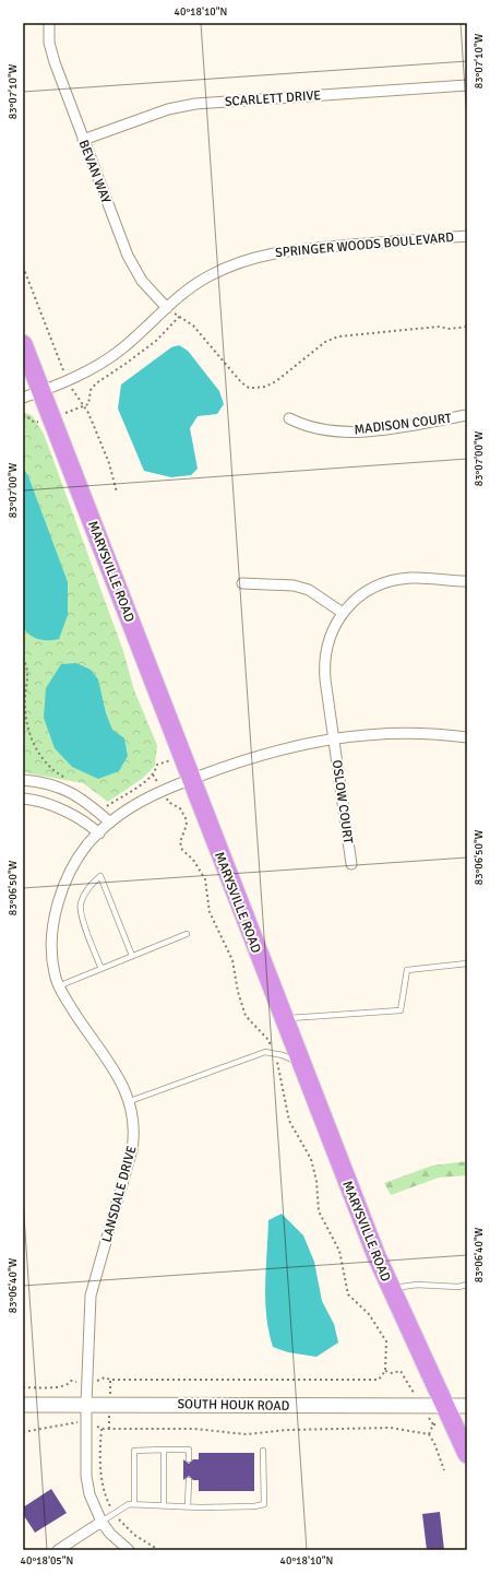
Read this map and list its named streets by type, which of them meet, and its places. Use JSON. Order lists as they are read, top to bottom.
{
  "streets": {
    "highway": ["MARYSVILLE ROAD"],
    "street": [
      "SCARLETT DRIVE",
      "BEVAN WAY",
      "SPRINGER WOODS BOULEVARD",
      "MADISON COURT",
      "OSLOW COURT",
      "LANSDALE DRIVE",
      "SOUTH HOUK ROAD"
    ]
  },
  "crossings": [
    ["SCARLETT DRIVE", "BEVAN WAY"],
    ["BEVAN WAY", "SPRINGER WOODS BOULEVARD"],
    ["SPRINGER WOODS BOULEVARD", "MARYSVILLE ROAD"],
    ["MARYSVILLE ROAD", "LANSDALE DRIVE"],
    ["MARYSVILLE ROAD", "SOUTH HOUK ROAD"],
    ["OSLOW COURT", "LANSDALE DRIVE"],
    ["LANSDALE DRIVE", "SOUTH HOUK ROAD"]
  ],
  "coordinates": [
    "40°18'10\"N",
    "83°07'10\"W",
    "83°07'00\"W",
    "83°06'50\"W",
    "83°06'40\"W",
    "40°18'05\"N"
  ]
}
